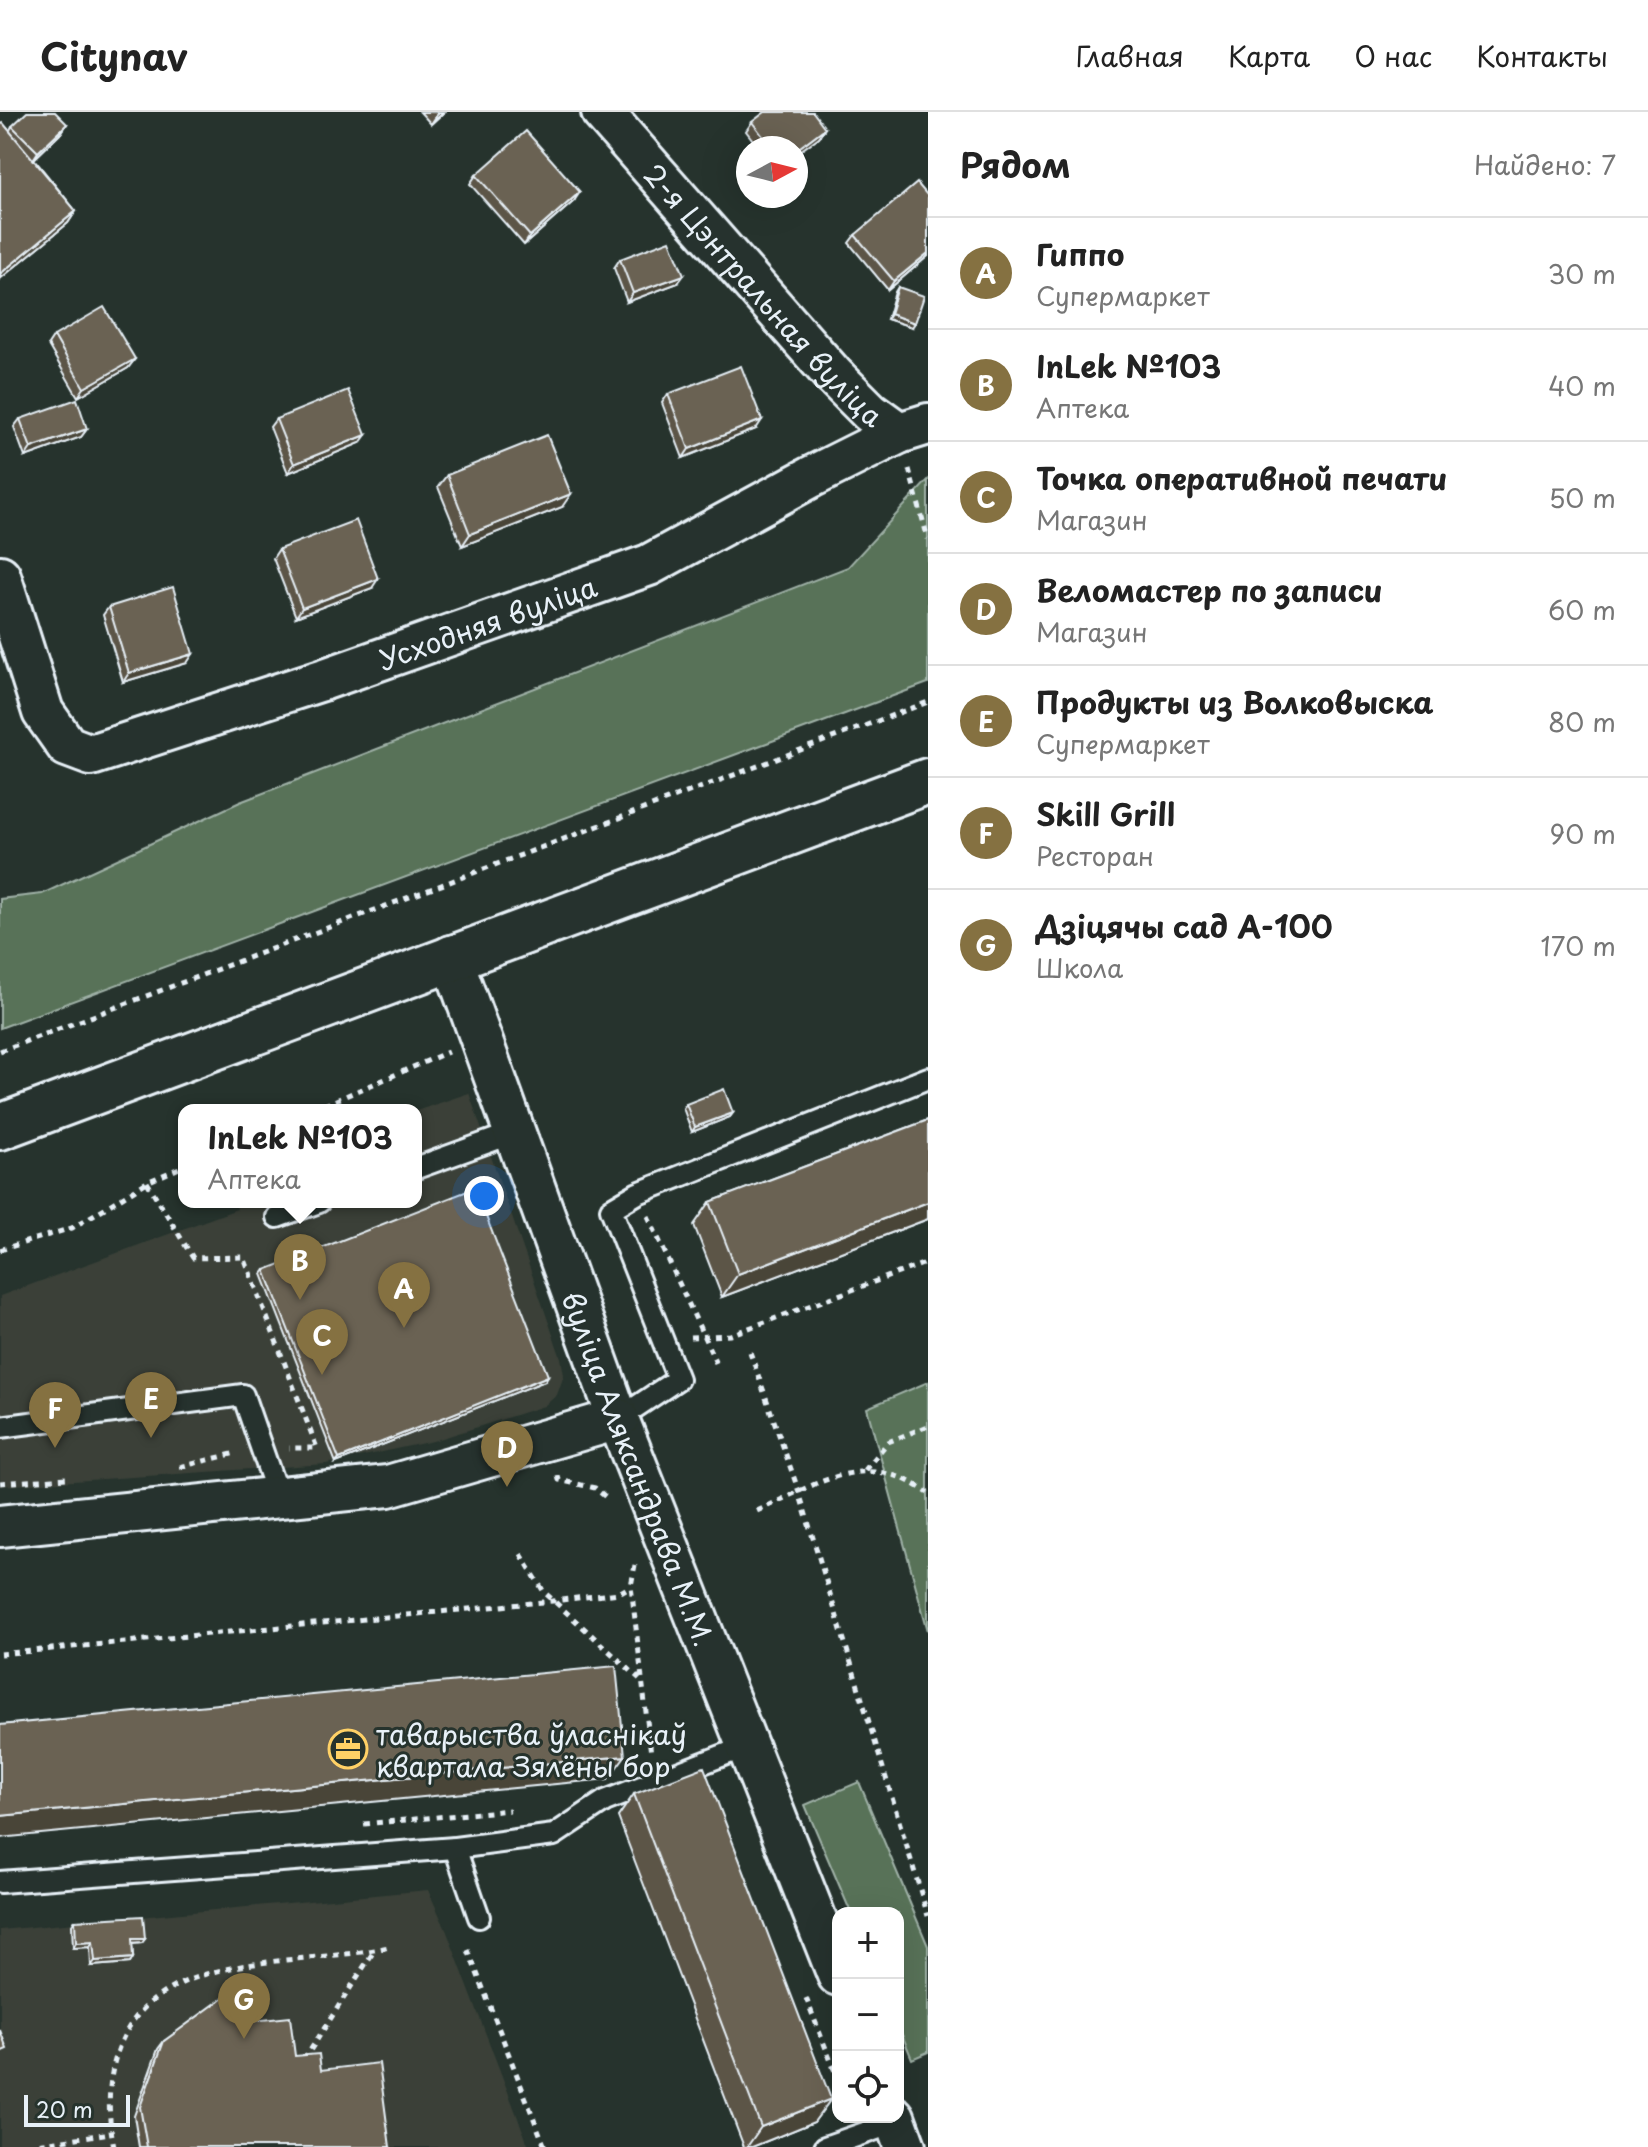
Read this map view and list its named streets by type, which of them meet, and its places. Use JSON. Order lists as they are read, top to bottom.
{
  "streets": {
    "street": ["2-я Цэнтральная вуліца", "Усходняя вуліца", "вуліца Аляксандрава М.М."]
  },
  "crossings": [
    ["2-я Цэнтральная вуліца", "Усходняя вуліца"]
  ],
  "places": {
    "office": ["таварыства ўласнікаў квартала Зялёны бор"]
  },
  "scale_bar": "20 m",
  "north": "right",
  "page": {
    "header": "Citynav",
    "nav": [
      "Главная",
      "Карта",
      "О нас",
      "Контакты"
    ],
    "heading": ["Рядом", "Найдено: 7"],
    "list": [
      {
        "mark": "A",
        "name": "Гиппо",
        "note": "Супермаркет",
        "value": "30 m"
      },
      {
        "mark": "B",
        "name": "InLek №103",
        "note": "Аптека",
        "value": "40 m"
      },
      {
        "mark": "C",
        "name": "Точка оперативной печати",
        "note": "Магазин",
        "value": "50 m"
      },
      {
        "mark": "D",
        "name": "Веломастер по записи",
        "note": "Магазин",
        "value": "60 m"
      },
      {
        "mark": "E",
        "name": "Продукты из Волковыска",
        "note": "Супермаркет",
        "value": "80 m"
      },
      {
        "mark": "F",
        "name": "Skill Grill",
        "note": "Ресторан",
        "value": "90 m"
      },
      {
        "mark": "G",
        "name": "Дзіцячы сад А-100",
        "note": "Школа",
        "value": "170 m"
      }
    ],
    "popup": ["InLek №103", "Аптека"],
    "pins": [
      "B",
      "A",
      "C",
      "E",
      "F",
      "D",
      "G"
    ],
    "map_buttons": ["+", "−"],
    "scale": "20 m"
  }
}
